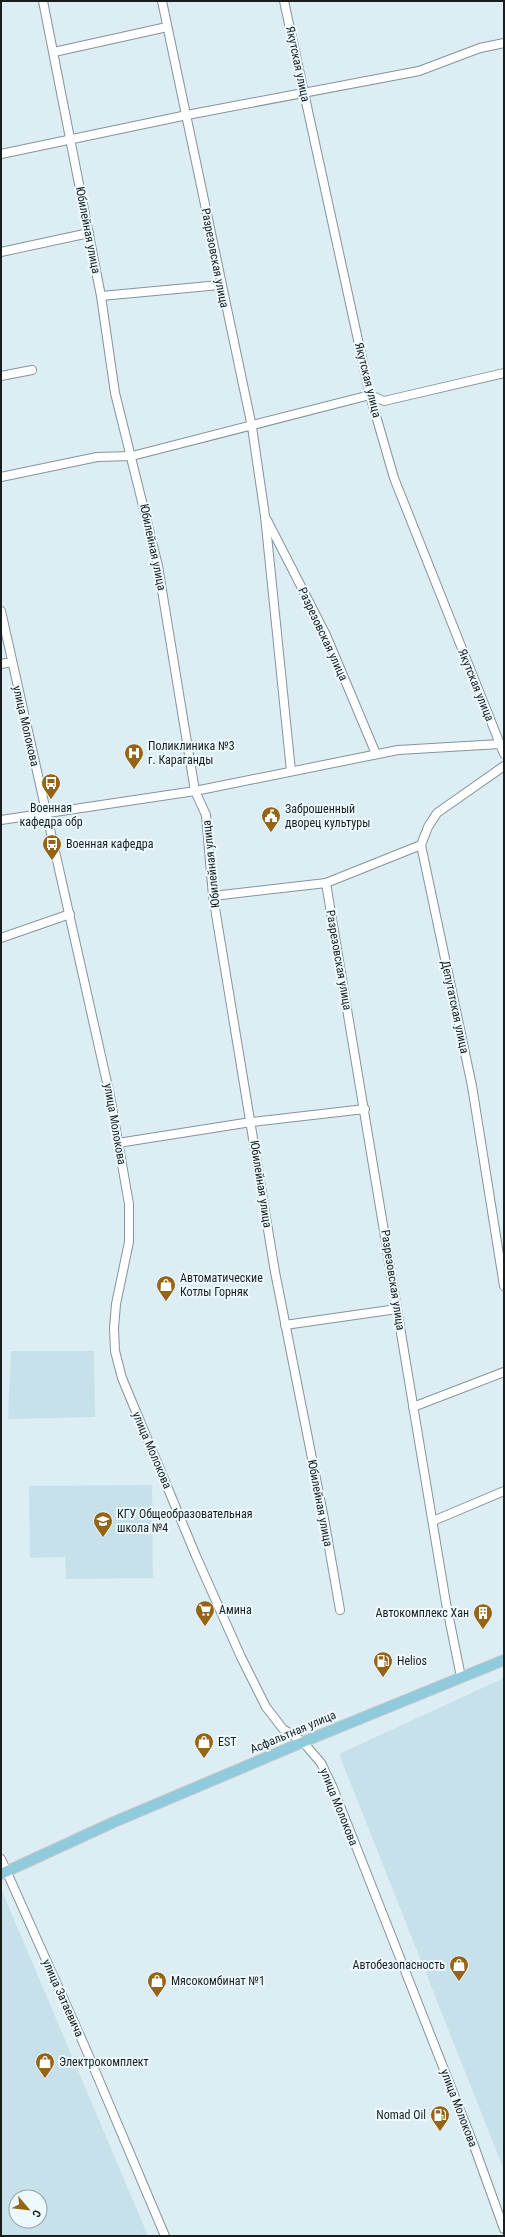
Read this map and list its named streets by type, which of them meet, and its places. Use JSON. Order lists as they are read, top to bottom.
{
  "streets": {
    "main road": ["Асфальтная улица"],
    "street": [
      "Якутская улица",
      "Юбилейная улица",
      "Разрезовская улица",
      "улица Молокова",
      "Депутатская улица",
      "улица Затаевича"
    ]
  },
  "crossings": [
    ["Разрезовская улица", "Асфальтная улица"],
    ["улица Молокова", "Асфальтная улица"],
    ["Асфальтная улица", "улица Затаевича"]
  ],
  "places": {
    "hospital": ["Поликлиника №3 г. Караганды"],
    "bus stop": ["Военная кафедра обр", "Военная кафедра"],
    "public building": ["Заброшенный дворец культуры"],
    "shop": [
      "Автоматические Котлы Горняк",
      "EST",
      "Автобезопасность",
      "Мясокомбинат №1",
      "Электрокомплект"
    ],
    "school or university": ["КГУ Общеобразовательная школа №4"],
    "supermarket": ["Амина"],
    "building": ["Автокомплекс Хан"],
    "fuel station": ["Helios", "Nomad Oil"]
  },
  "north": "bottom right"
}
